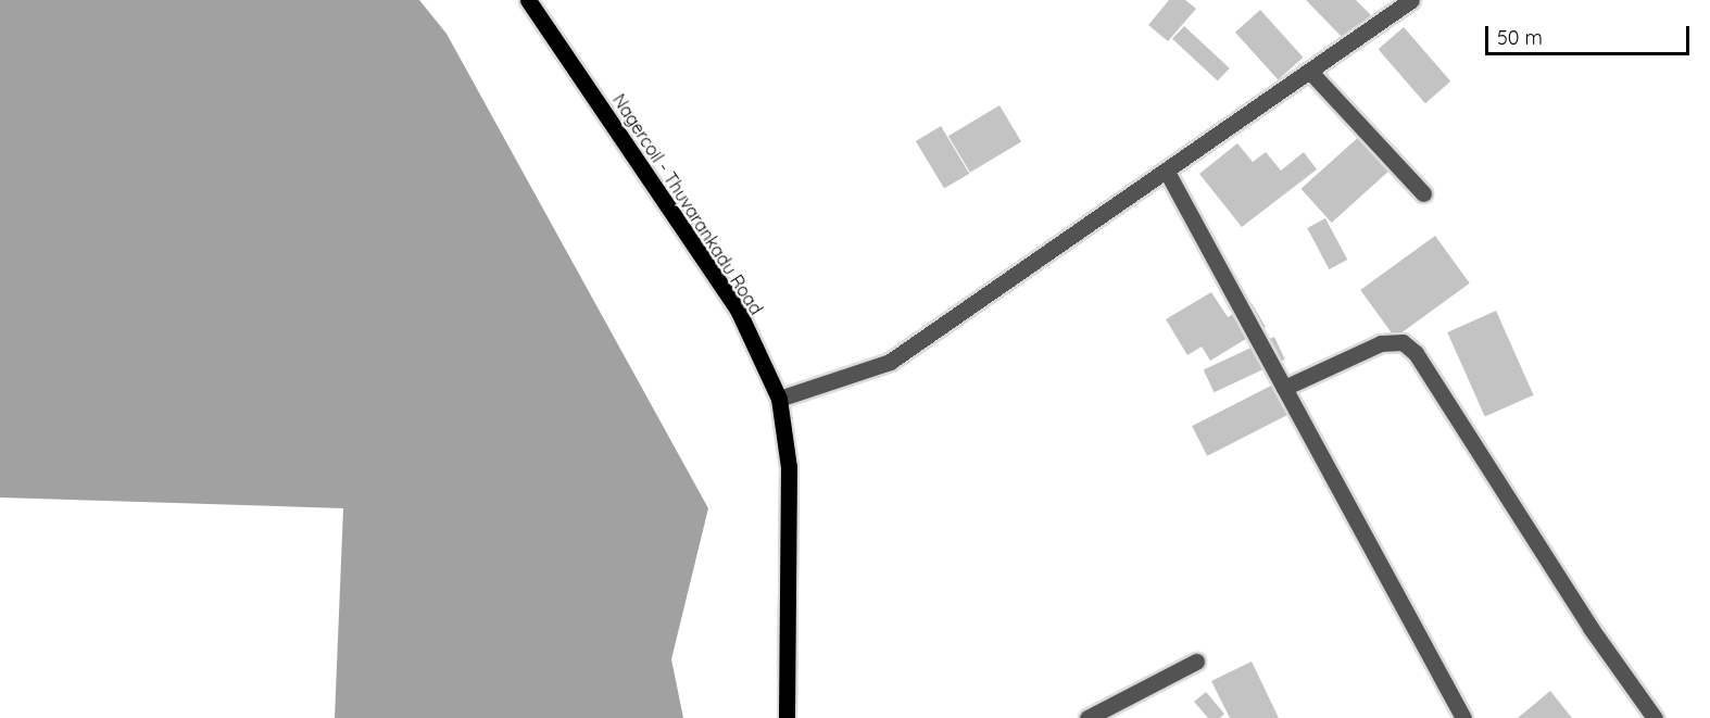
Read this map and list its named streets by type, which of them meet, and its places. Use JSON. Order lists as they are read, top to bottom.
{
  "streets": {
    "main road": ["Nagercoil - Thuvarankadu Road"]
  },
  "scale_bar": "50 m"
}
